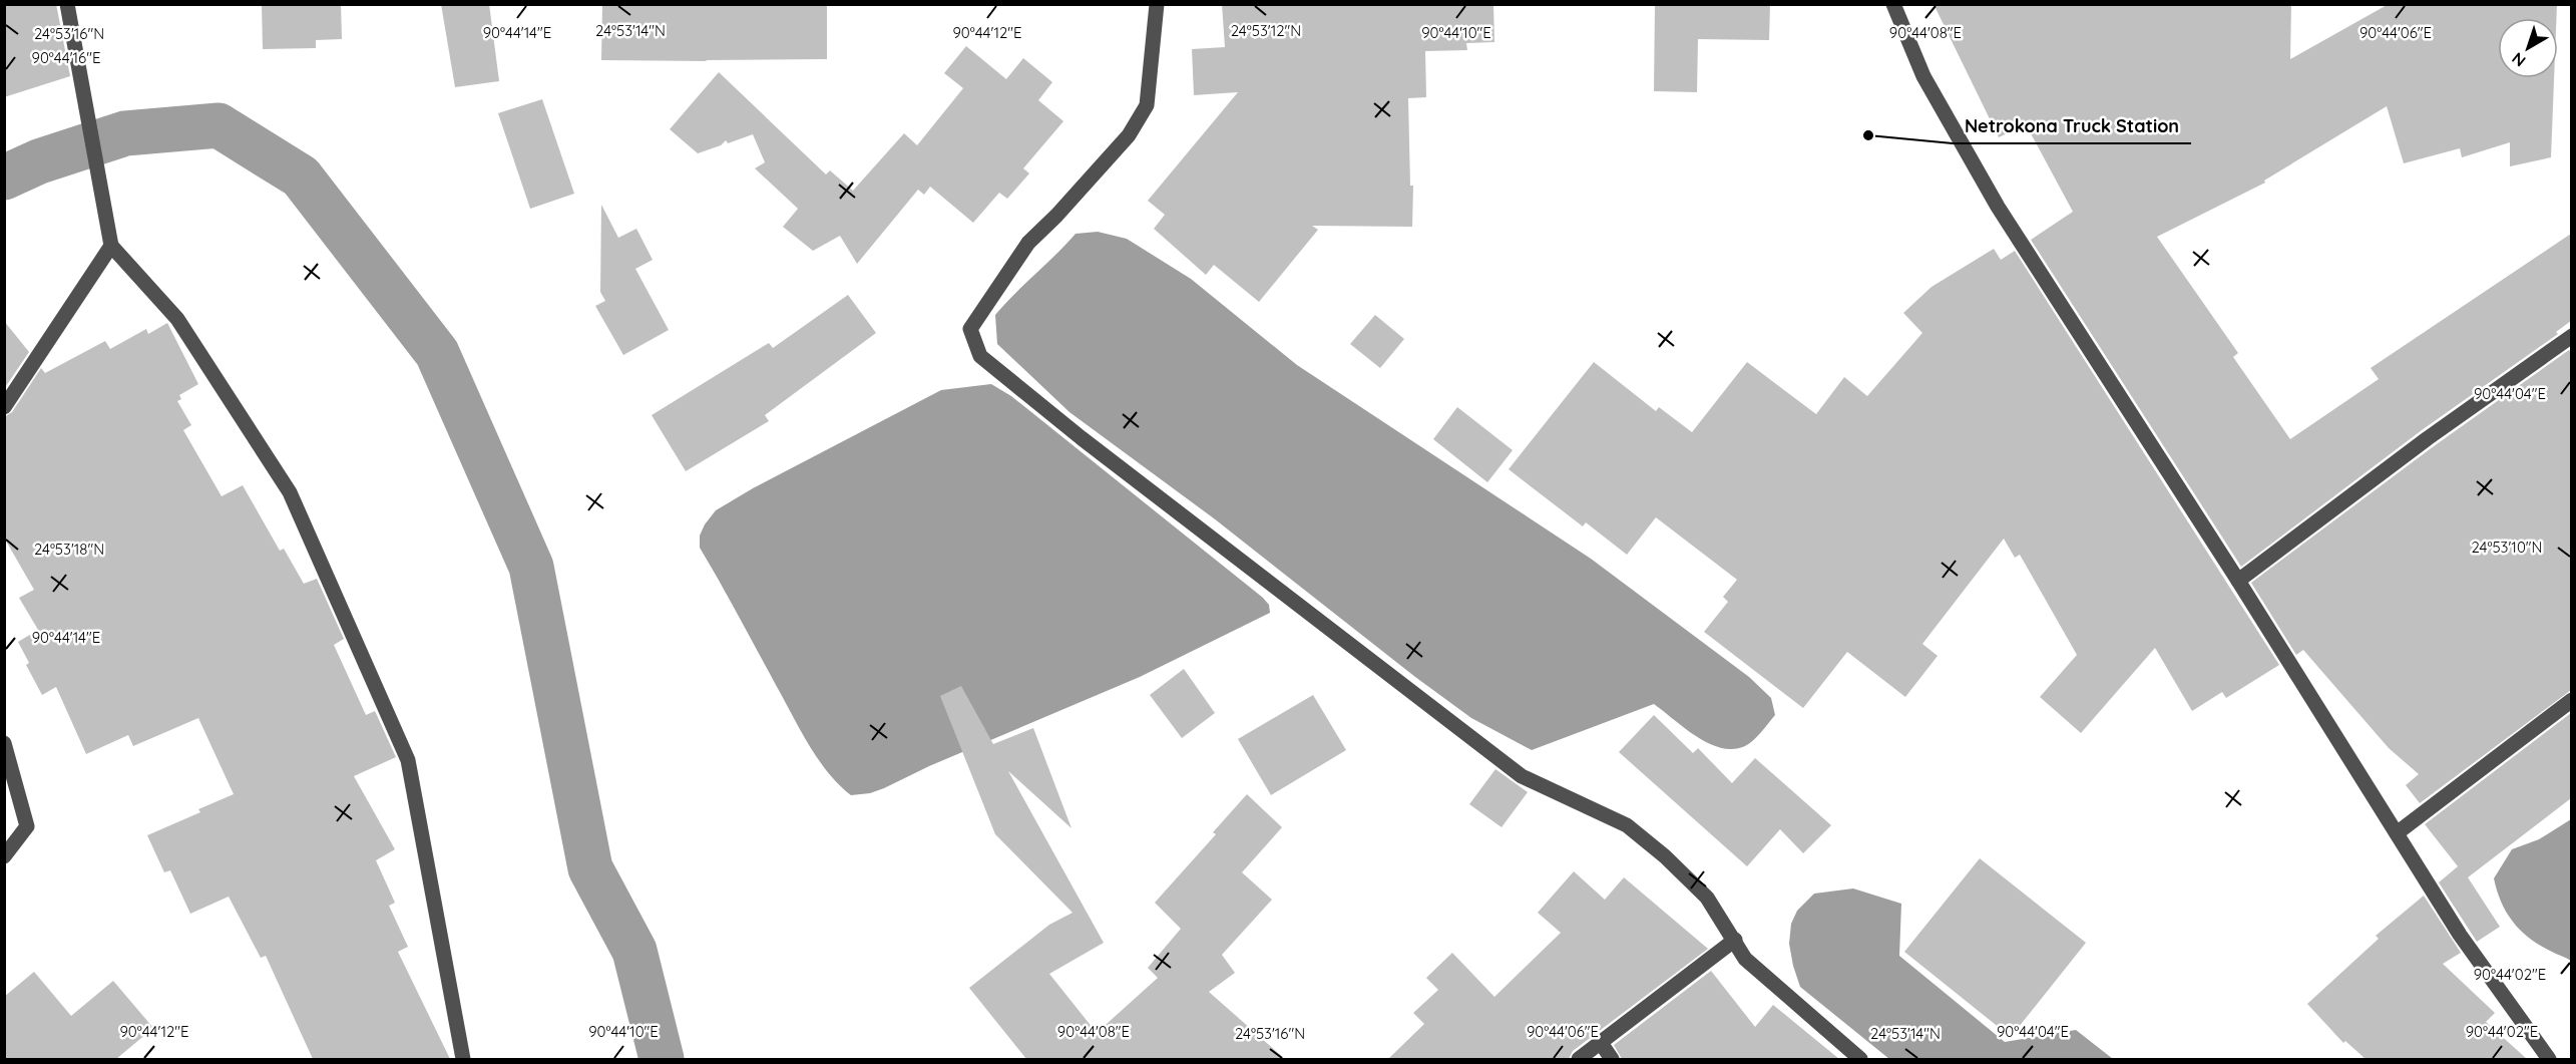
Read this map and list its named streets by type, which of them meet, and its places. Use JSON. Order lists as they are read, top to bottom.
{
  "places": ["Netrokona Truck Station"],
  "north": "bottom left",
  "coordinates": [
    "24°53'14\"N",
    "24°53'12\"N",
    "90°44'14\"E",
    "90°44'12\"E",
    "90°44'10\"E",
    "90°44'08\"E",
    "90°44'06\"E",
    "24°53'16\"N",
    "90°44'16\"E",
    "90°44'04\"E",
    "24°53'10\"N",
    "24°53'18\"N",
    "90°44'02\"E"
  ]
}
